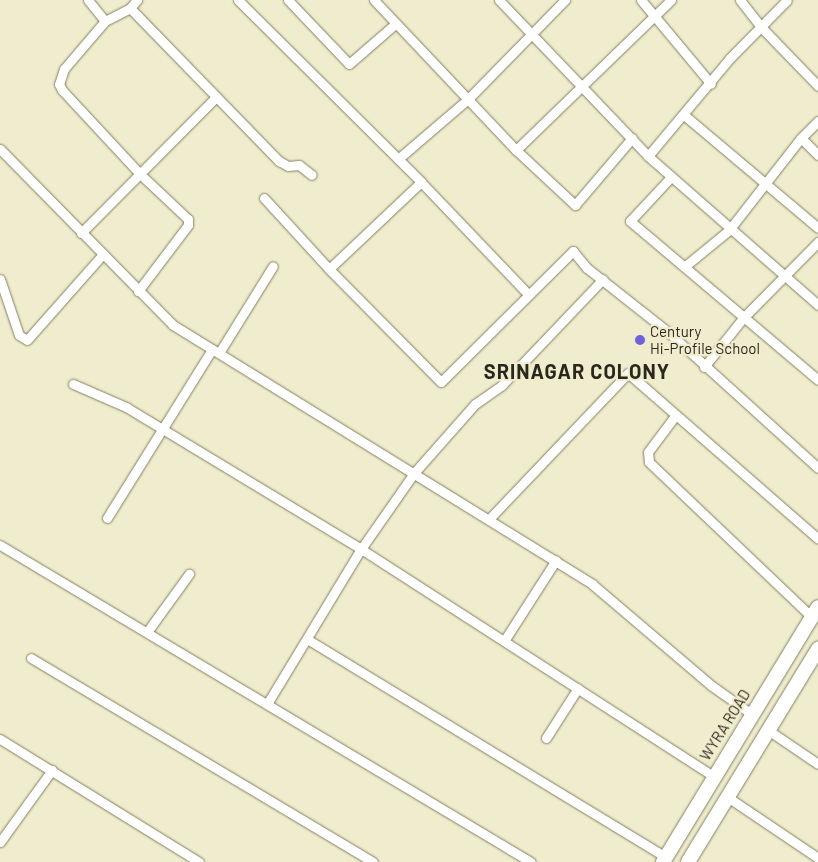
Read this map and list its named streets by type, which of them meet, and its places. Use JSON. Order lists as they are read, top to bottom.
{
  "streets": {
    "main road": ["WYRA ROAD"]
  },
  "districts": ["SRINAGAR COLONY"],
  "places": ["Century Hi-Profile School"]
}
